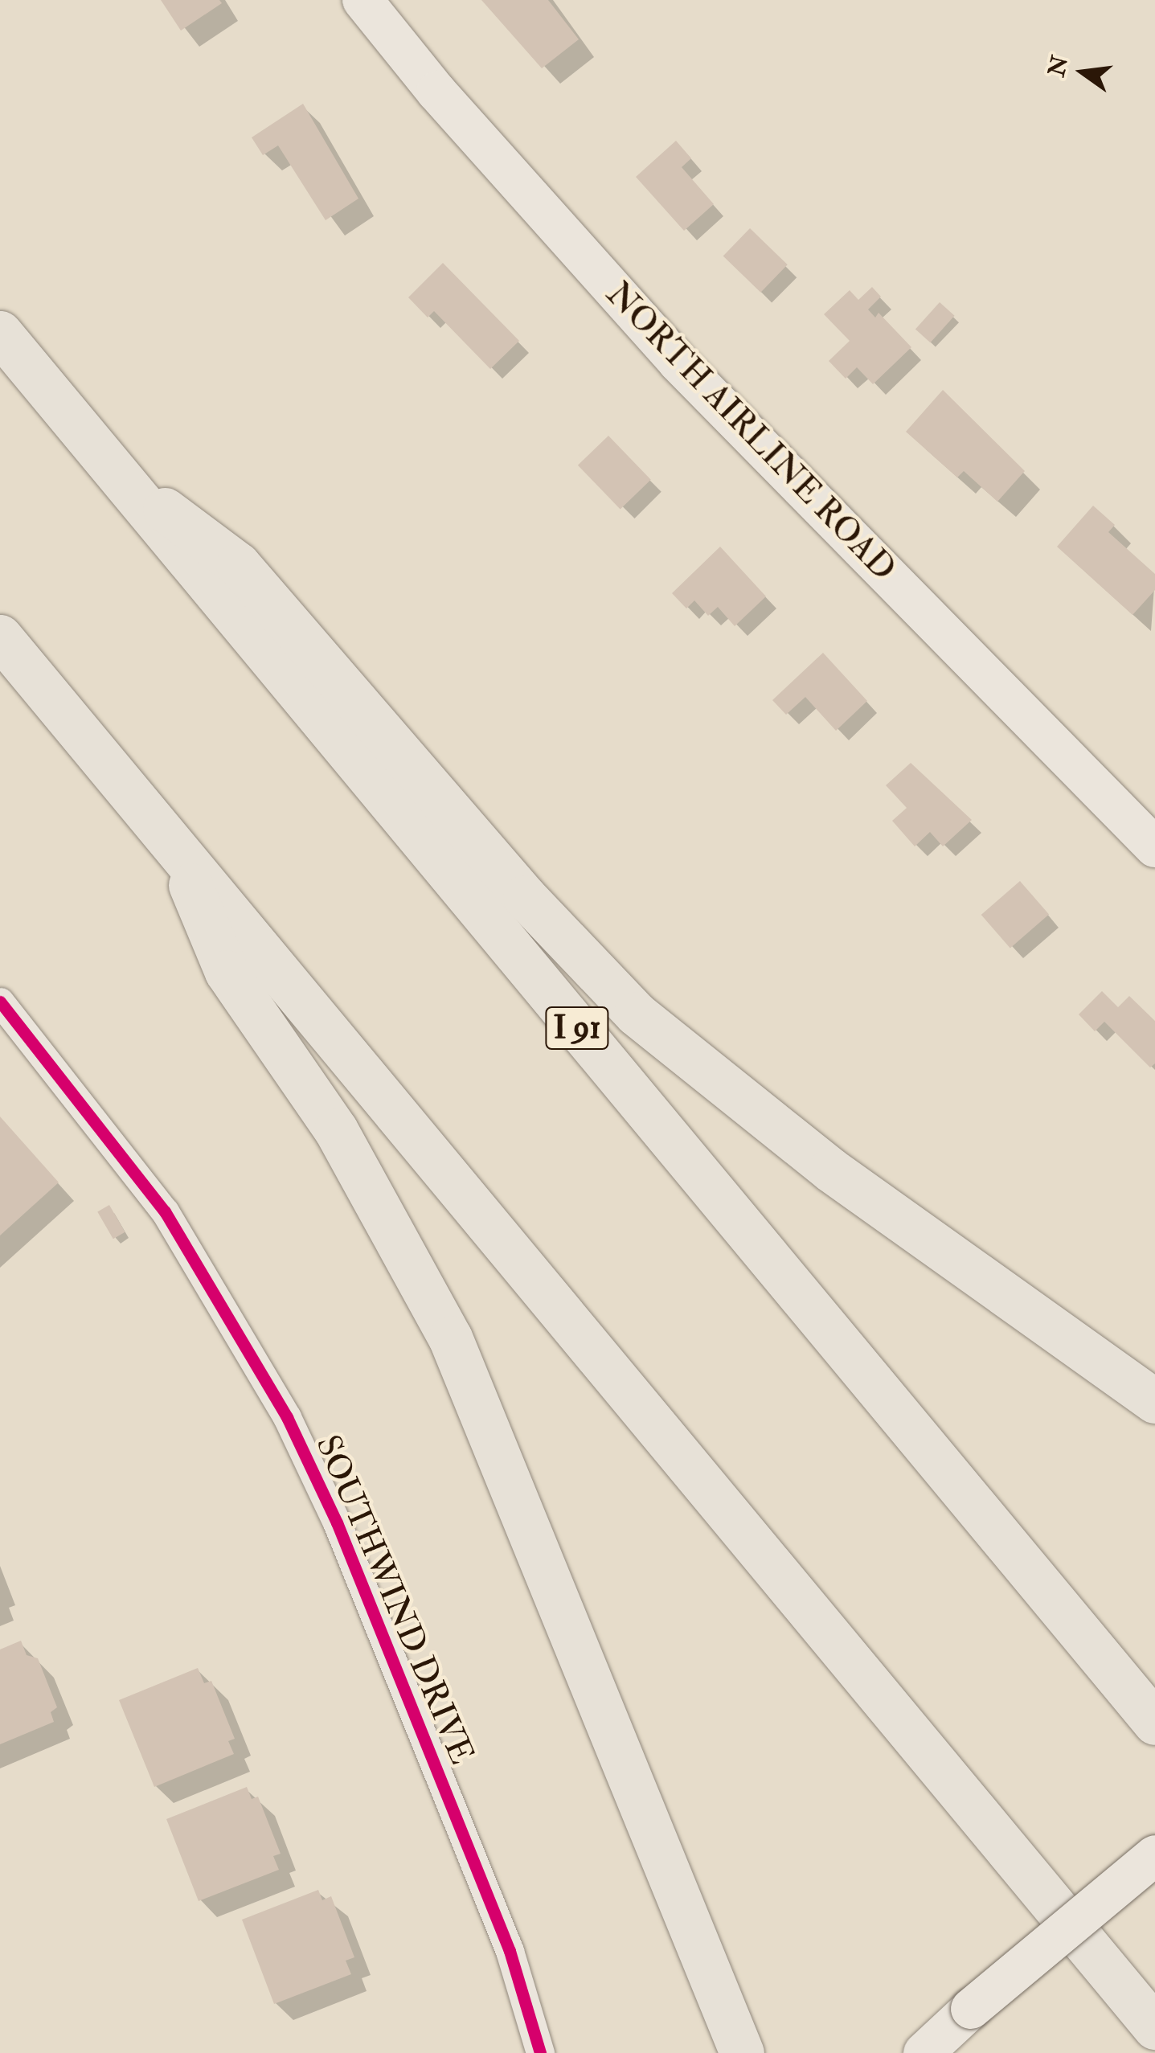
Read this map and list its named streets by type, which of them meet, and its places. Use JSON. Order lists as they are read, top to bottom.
{
  "streets": {
    "highway": ["I 91"],
    "main road": ["NORTH AIRLINE ROAD"],
    "street": ["SOUTHWIND DRIVE"]
  },
  "north": "left"
}
